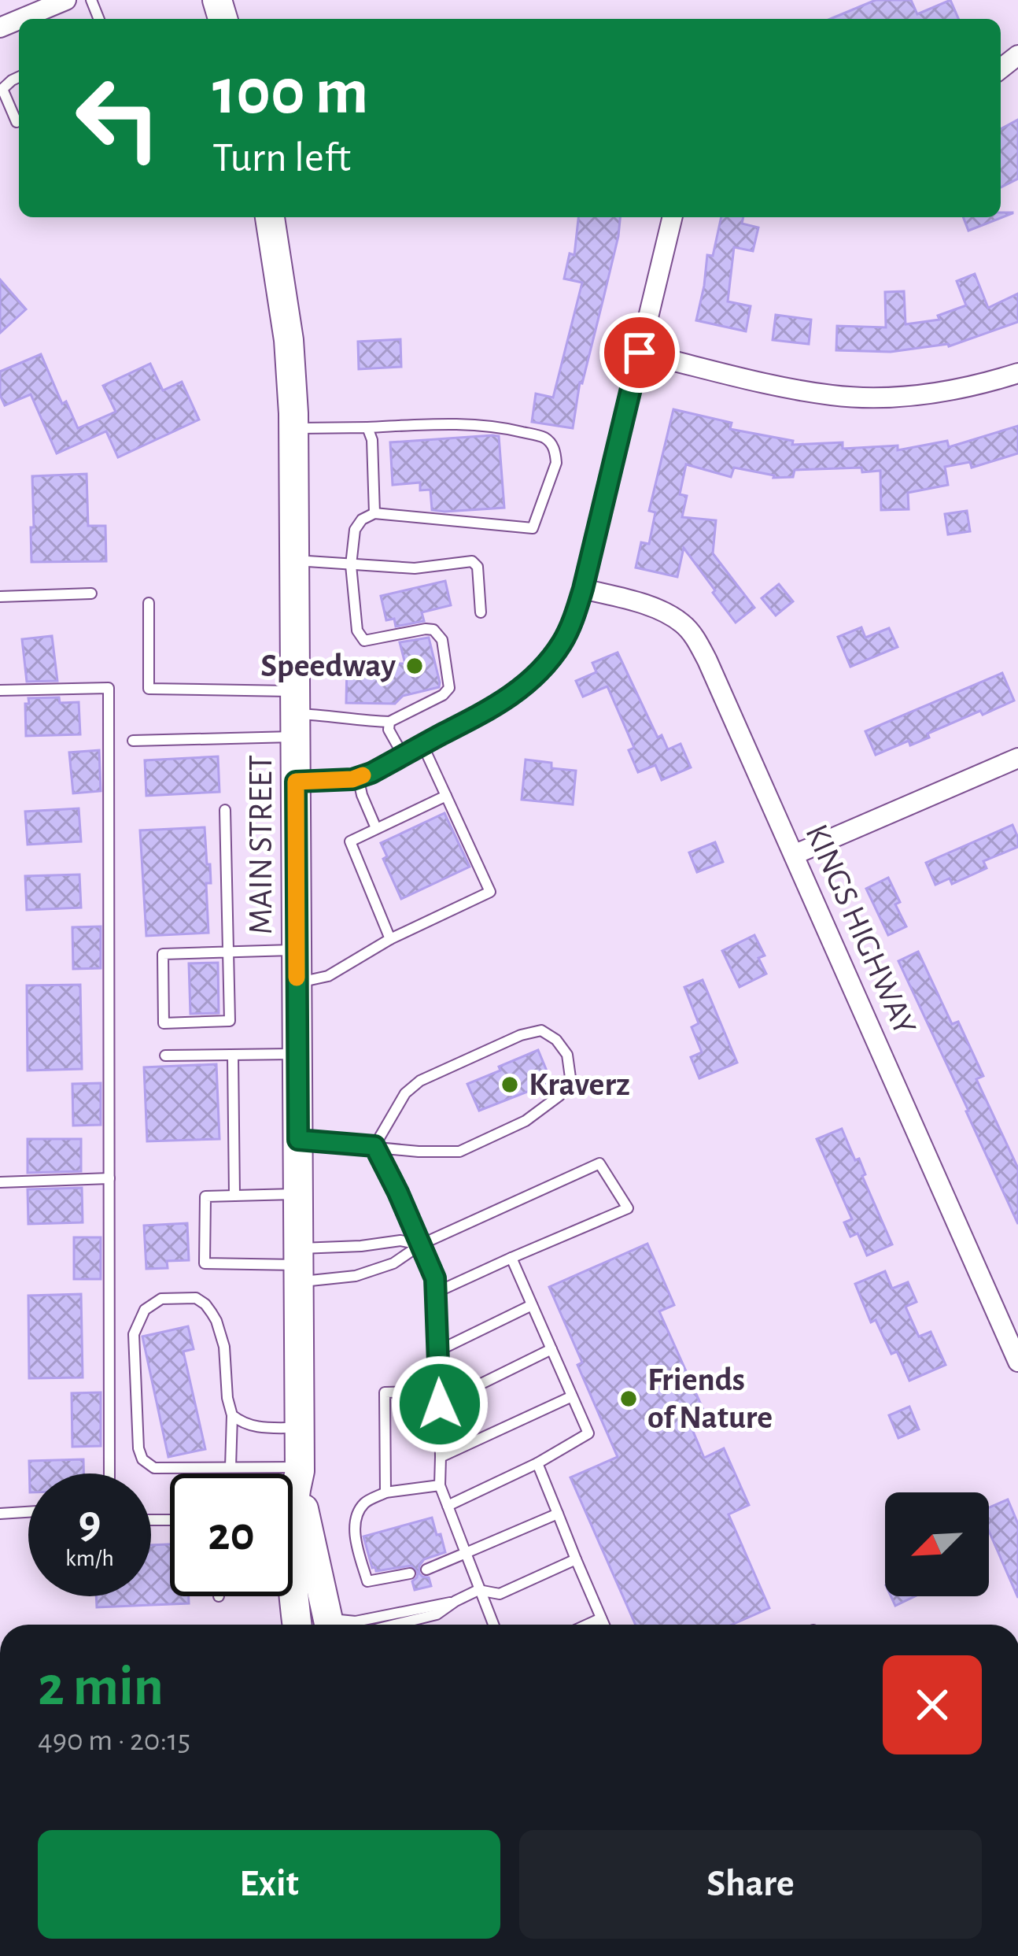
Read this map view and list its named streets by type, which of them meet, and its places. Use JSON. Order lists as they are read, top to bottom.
{
  "streets": {
    "main road": ["MAIN STREET"],
    "street": ["KINGS HIGHWAY"]
  },
  "places": ["Speedway", "Kraverz", "Friends of Nature"],
  "north": "bottom left",
  "page": {
    "turn": ["100 m", "Turn left"],
    "speed": "9 km/h",
    "limit": "20",
    "heading": ["2 min", "490 m · 20:15"],
    "buttons": ["Exit", "Share"]
  }
}
